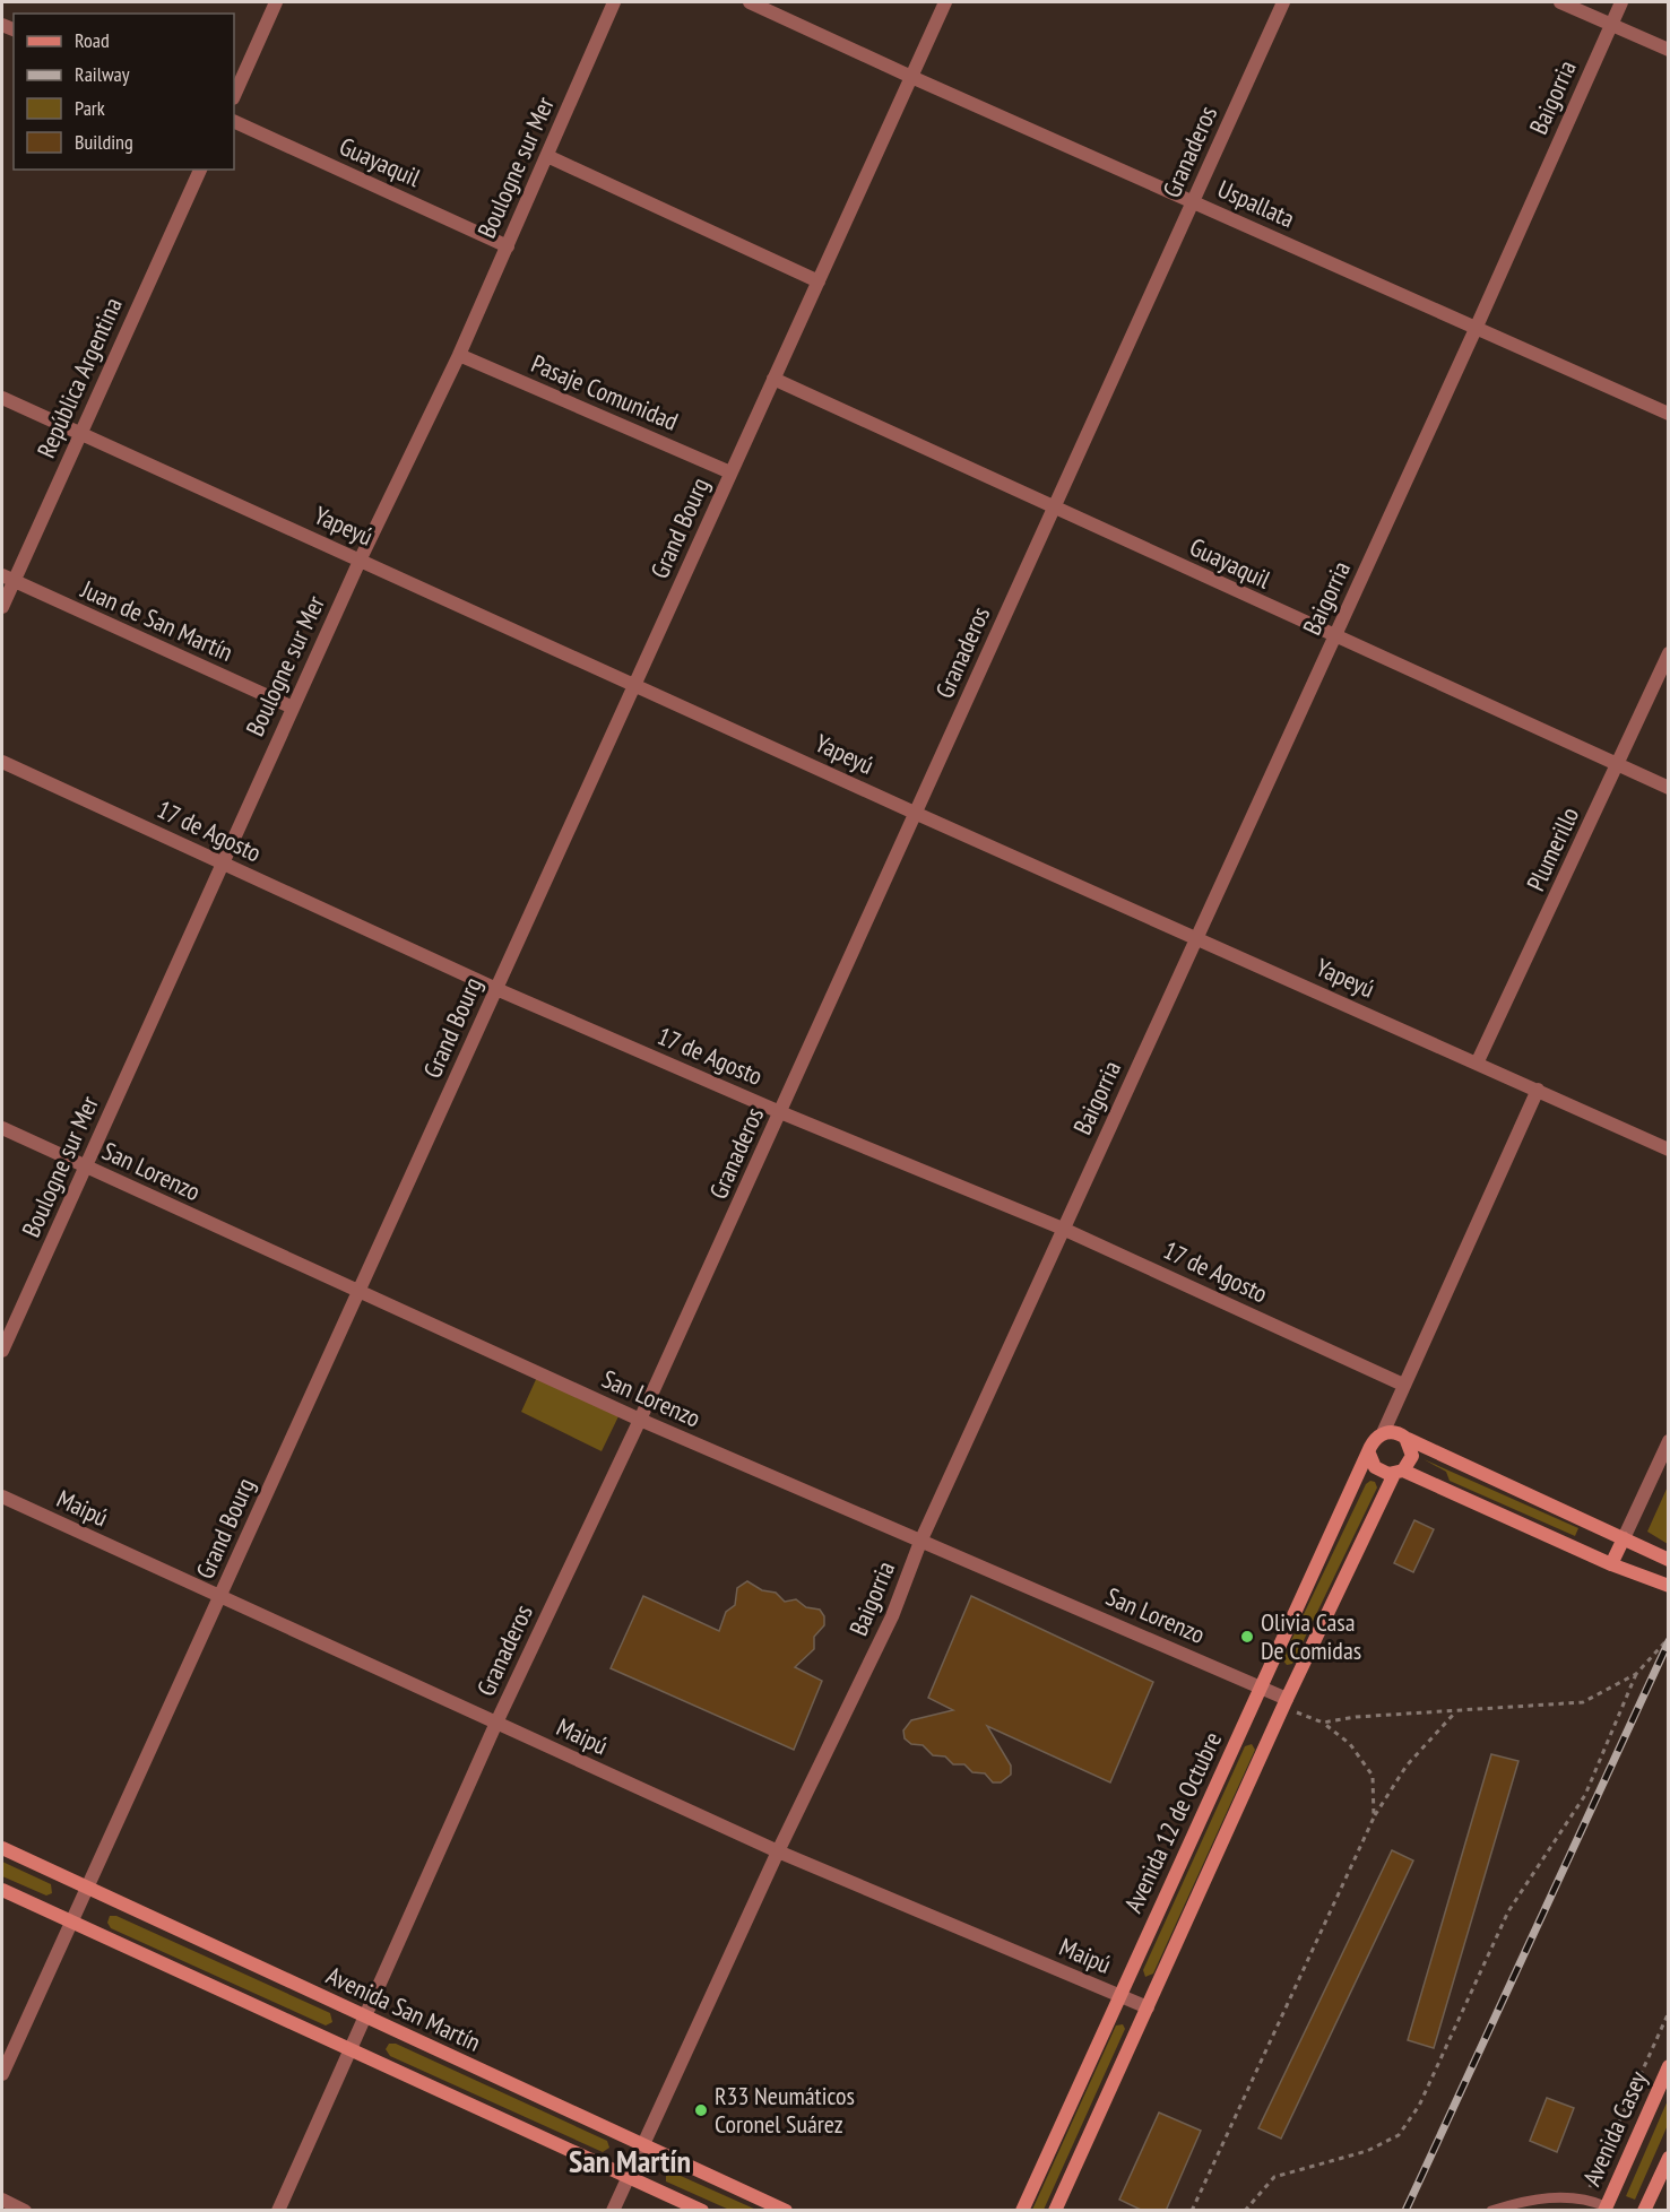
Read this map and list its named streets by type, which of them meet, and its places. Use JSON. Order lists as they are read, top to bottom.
{
  "streets": {
    "main road": ["Avenida 12 de Octubre", "Avenida San Martín", "Avenida Casey"],
    "street": [
      "Baigorria",
      "Granaderos",
      "Guayaquil",
      "Boulogne sur Mer",
      "Uspallata",
      "República Argentina",
      "Pasaje Comunidad",
      "Yapeyú",
      "Grand Bourg",
      "Juan de San Martín",
      "17 de Agosto",
      "Plumerillo",
      "San Lorenzo",
      "Maipú"
    ]
  },
  "crossings": [
    ["Baigorria", "Guayaquil"],
    ["Baigorria", "Uspallata"],
    ["Baigorria", "Yapeyú"],
    ["Baigorria", "17 de Agosto"],
    ["Baigorria", "San Lorenzo"],
    ["Baigorria", "Maipú"],
    ["Baigorria", "Avenida San Martín"],
    ["Granaderos", "Guayaquil"],
    ["Granaderos", "Uspallata"],
    ["Granaderos", "Yapeyú"],
    ["Granaderos", "17 de Agosto"],
    ["Granaderos", "San Lorenzo"],
    ["Granaderos", "Maipú"],
    ["Granaderos", "Avenida San Martín"],
    ["Guayaquil", "Boulogne sur Mer"],
    ["Guayaquil", "Grand Bourg"],
    ["Guayaquil", "Plumerillo"],
    ["Boulogne sur Mer", "Pasaje Comunidad"],
    ["Boulogne sur Mer", "Yapeyú"],
    ["Boulogne sur Mer", "Juan de San Martín"],
    ["Boulogne sur Mer", "17 de Agosto"],
    ["Boulogne sur Mer", "San Lorenzo"],
    ["Uspallata", "Grand Bourg"],
    ["República Argentina", "Yapeyú"],
    ["República Argentina", "Juan de San Martín"],
    ["Pasaje Comunidad", "Grand Bourg"],
    ["Yapeyú", "Grand Bourg"],
    ["Yapeyú", "Plumerillo"],
    ["Grand Bourg", "17 de Agosto"],
    ["Grand Bourg", "San Lorenzo"],
    ["Grand Bourg", "Maipú"],
    ["Grand Bourg", "Avenida San Martín"],
    ["San Lorenzo", "Avenida 12 de Octubre"],
    ["Maipú", "Avenida 12 de Octubre"]
  ],
  "districts": ["San Martín"],
  "places": ["Olivia Casa De Comidas", "R33 Neumáticos Coronel Suárez"],
  "legend": [
    "Road",
    "Railway",
    "Park",
    "Building"
  ]
}
